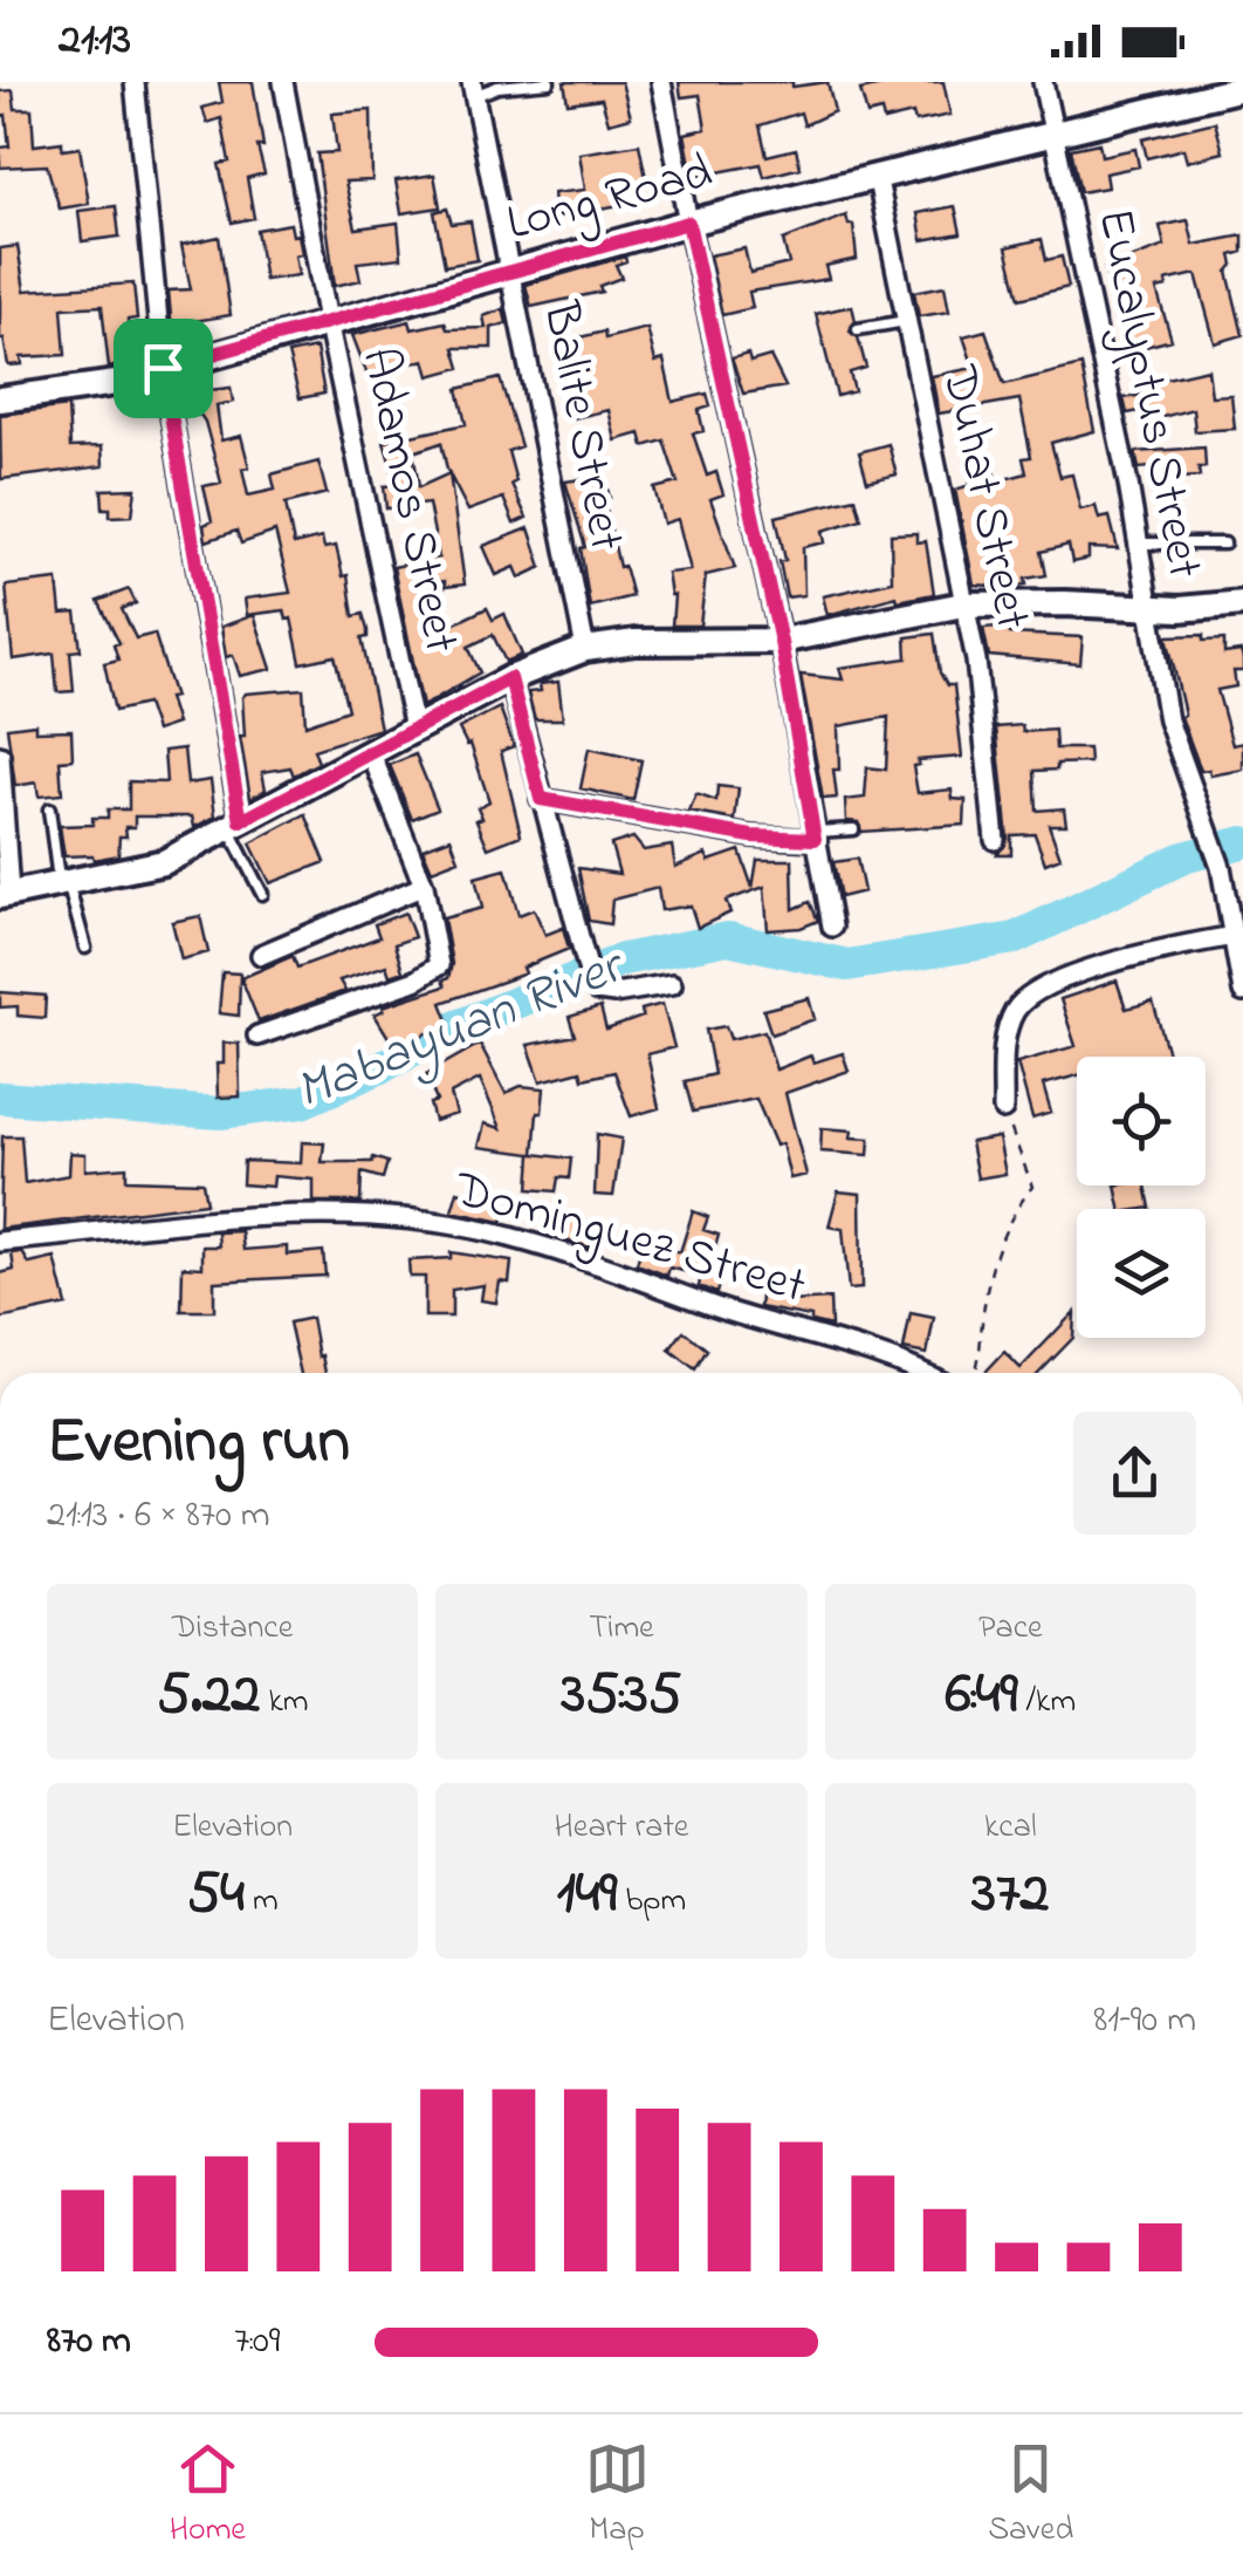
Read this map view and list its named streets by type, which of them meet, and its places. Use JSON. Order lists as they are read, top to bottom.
{
  "streets": {
    "street": [
      "Long Road",
      "Eucalyptus Street",
      "Balite Street",
      "Duhat Street",
      "Adamos Street",
      "Dominguez Street"
    ]
  },
  "crossings": [
    ["Long Road", "Eucalyptus Street"],
    ["Long Road", "Balite Street"],
    ["Long Road", "Duhat Street"],
    ["Long Road", "Adamos Street"]
  ],
  "water": ["Mabayuan River"],
  "page": {
    "status": "21:13",
    "heading": ["Evening run", "21:13 · 6 × 870 m"],
    "stats": [
      ["Distance", "5.22 km"],
      ["Time", "35:35"],
      ["Pace", "6:49 /km"],
      ["Elevation", "54 m"],
      ["Heart rate", "149 bpm"],
      ["kcal", "372"]
    ],
    "chart": ["Elevation", "81–90 m"],
    "list": [
      {
        "name": "870 m",
        "note": "7:09"
      }
    ],
    "tabs": ["Home", "Map", "Saved"]
  }
}
